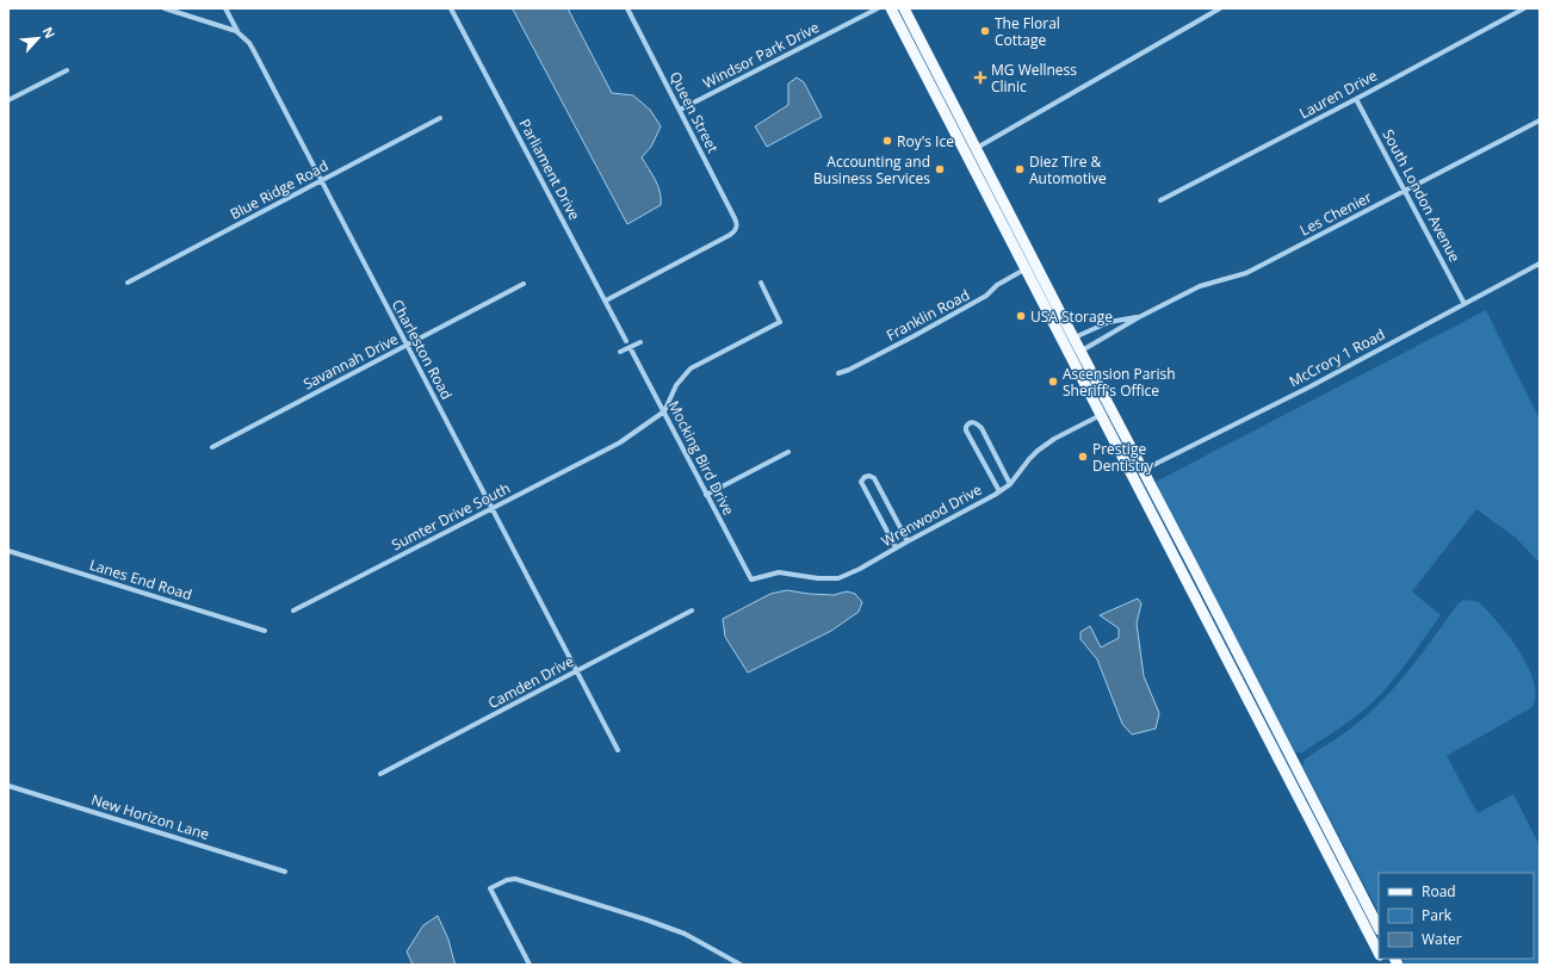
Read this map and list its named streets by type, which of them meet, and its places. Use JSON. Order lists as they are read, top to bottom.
{
  "streets": {
    "street": [
      "Windsor Park Drive",
      "Lauren Drive",
      "Queen Street",
      "Parliament Drive",
      "Blue Ridge Road",
      "South London Avenue",
      "Les Chenier",
      "Franklin Road",
      "Charleston Road",
      "McCrory 1 Road",
      "Savannah Drive",
      "Mocking Bird Drive",
      "Wrenwood Drive",
      "Sumter Drive South",
      "Lanes End Road",
      "Camden Drive",
      "New Horizon Lane"
    ]
  },
  "crossings": [
    ["Windsor Park Drive", "Queen Street"],
    ["Lauren Drive", "South London Avenue"],
    ["Queen Street", "Parliament Drive"],
    ["Blue Ridge Road", "Charleston Road"],
    ["South London Avenue", "Les Chenier"],
    ["South London Avenue", "McCrory 1 Road"],
    ["Charleston Road", "Savannah Drive"],
    ["Charleston Road", "Sumter Drive South"],
    ["Charleston Road", "Camden Drive"],
    ["Mocking Bird Drive", "Wrenwood Drive"],
    ["Mocking Bird Drive", "Sumter Drive South"]
  ],
  "places": {
    "other": [
      "The Floral Cottage",
      "Roy's Ice",
      "Accounting and Business Services",
      "Diez Tire & Automotive",
      "USA Storage",
      "Ascension Parish Sheriff's Office",
      "Prestige Dentistry"
    ],
    "health": ["MG Wellness Clinic"]
  },
  "legend": ["Road", "Park", "Water"],
  "north": "top right"
}
